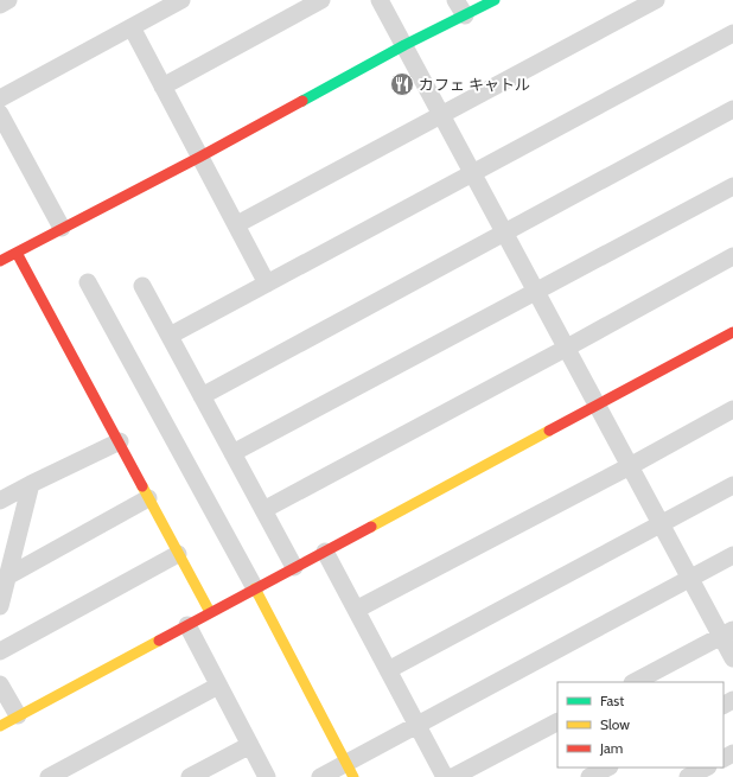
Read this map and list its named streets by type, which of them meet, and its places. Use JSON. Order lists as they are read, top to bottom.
{
  "places": {
    "restaurant": ["カフェ キャトル"]
  },
  "legend": ["Fast", "Slow", "Jam"]
}
